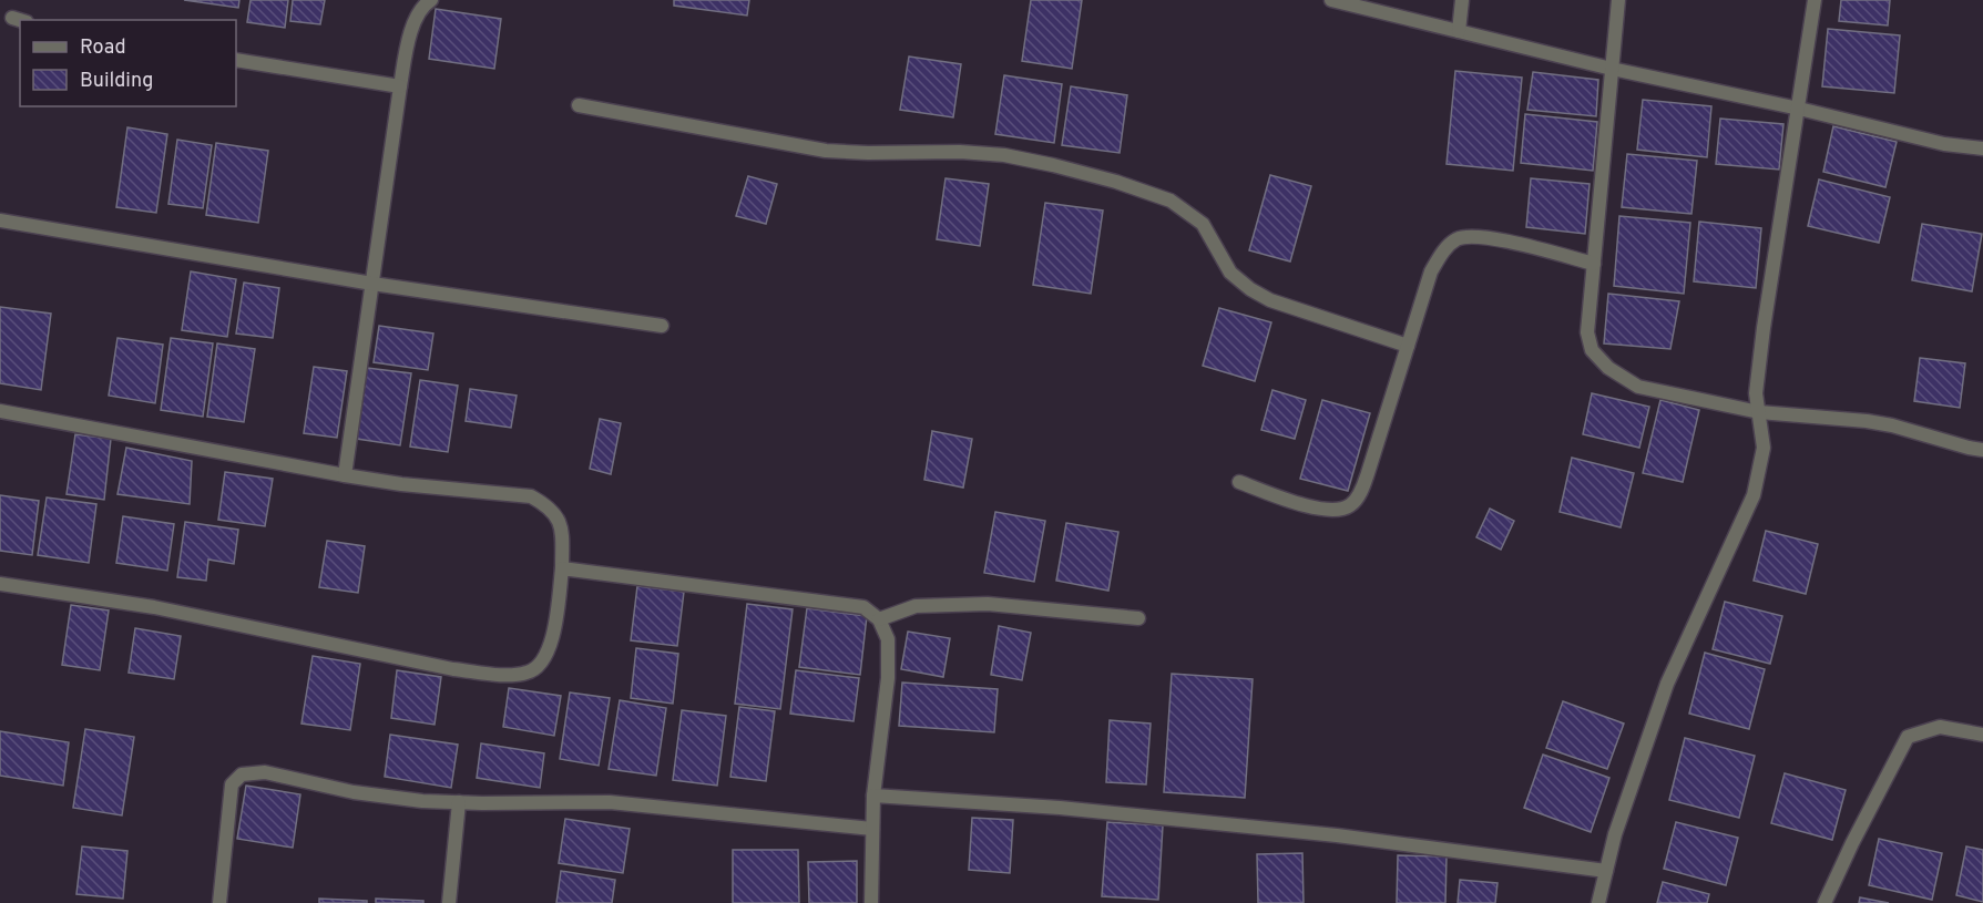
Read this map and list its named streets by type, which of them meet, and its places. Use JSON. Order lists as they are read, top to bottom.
{
  "legend": ["Road", "Building"]
}
